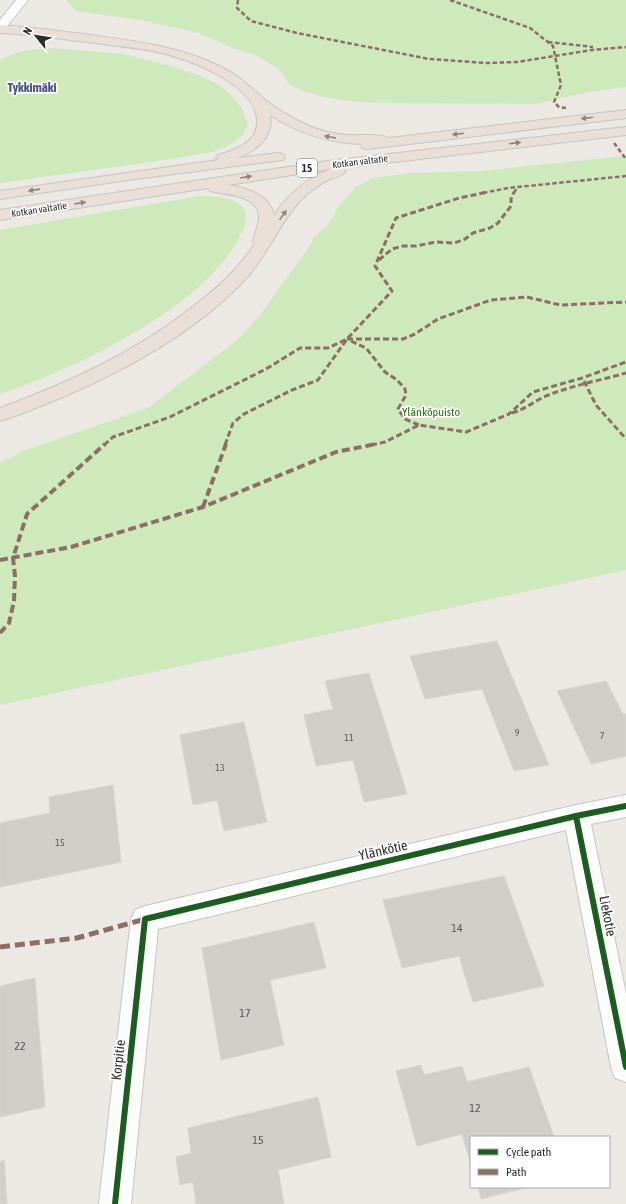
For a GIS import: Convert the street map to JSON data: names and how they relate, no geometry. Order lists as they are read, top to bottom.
{
  "streets": {
    "highway": ["Kotkan valtatie", "15"],
    "street": ["Ylänkötie", "Liekotie", "Korpitie"]
  },
  "crossings": [
    ["Ylänkötie", "Liekotie"],
    ["Ylänkötie", "Korpitie"]
  ],
  "districts": ["Tykkimäki"],
  "parks": ["Ylänköpuisto"],
  "house_numbers": [
    "9",
    "7",
    "11",
    "13",
    "15",
    "14",
    "17",
    "22",
    "12",
    "15"
  ],
  "legend": ["Cycle path", "Path"],
  "north": "top left"
}
